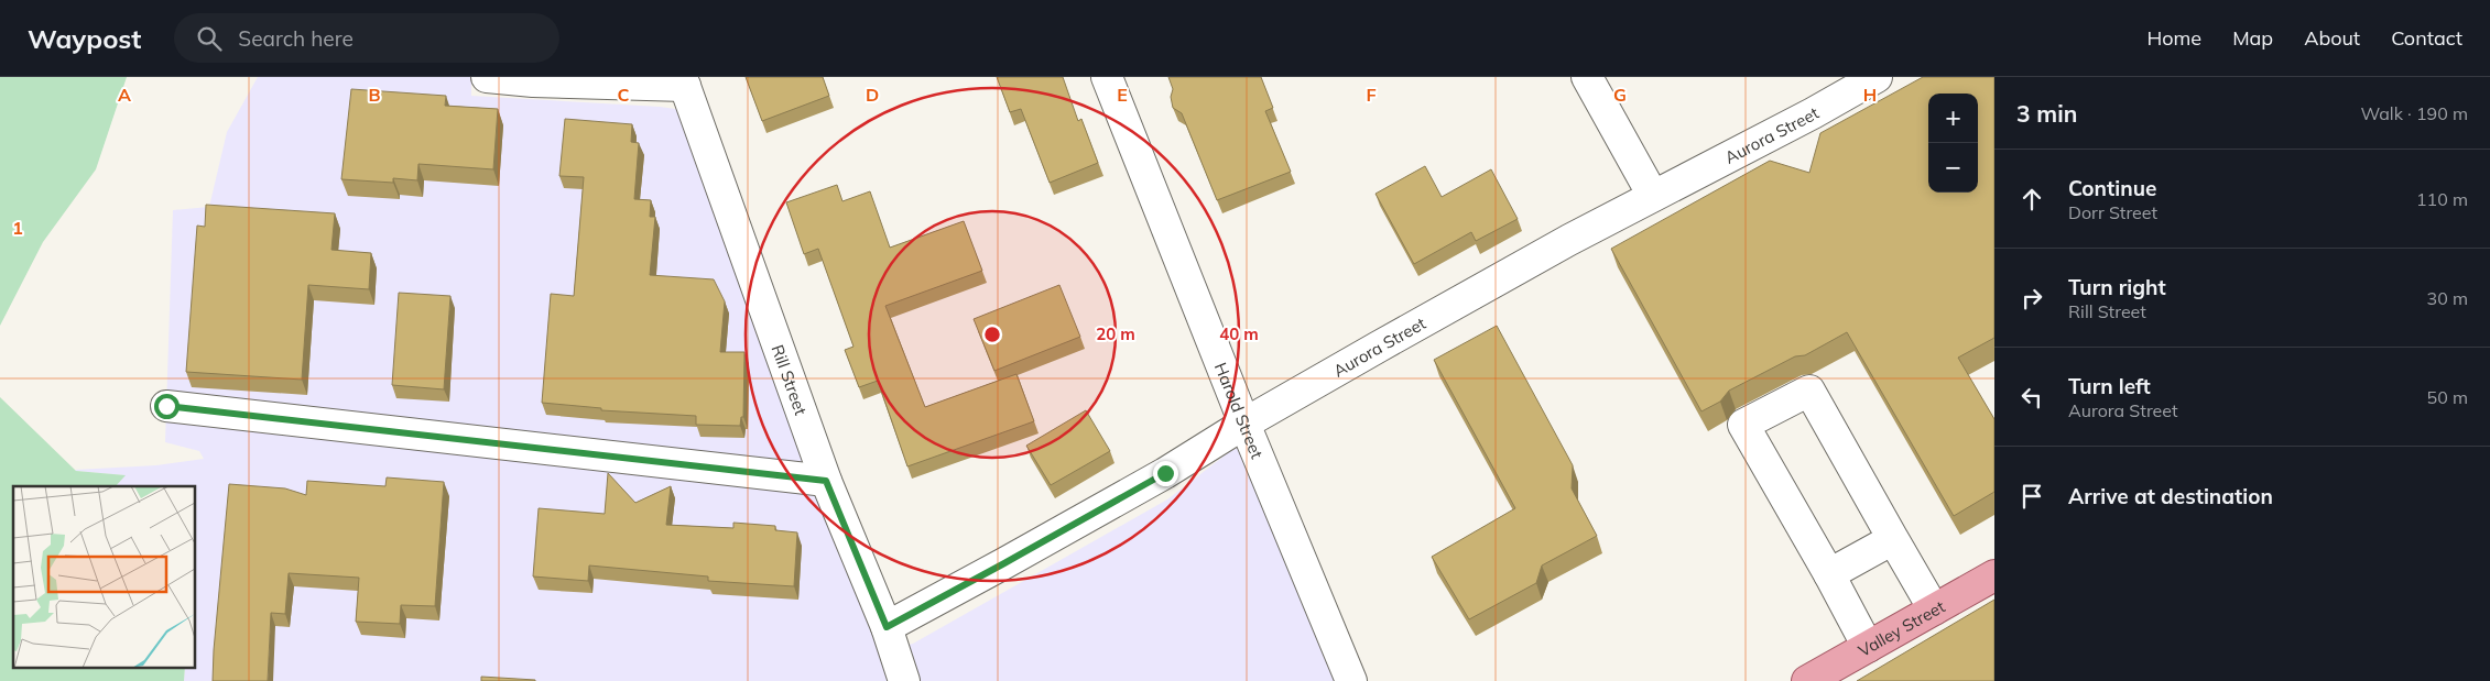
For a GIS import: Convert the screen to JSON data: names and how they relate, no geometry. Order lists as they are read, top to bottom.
{
  "streets": {
    "main road": ["Valley Street"],
    "street": ["Aurora Street", "Rill Street", "Harold Street"]
  },
  "crossings": [
    ["Aurora Street", "Rill Street"],
    ["Aurora Street", "Harold Street"]
  ],
  "page": {
    "header": "Waypost",
    "search": "Search here",
    "nav": [
      "Home",
      "Map",
      "About",
      "Contact"
    ],
    "heading": ["3 min", "Walk · 190 m"],
    "map_buttons": ["+", "−"],
    "list": [
      ["Continue", "Dorr Street", "110 m"],
      ["Turn right", "Rill Street", "30 m"],
      ["Turn left", "Aurora Street", "50 m"],
      "Arrive at destination"
    ]
  },
  "grid": {
    "columns": [
      "A",
      "B",
      "C",
      "D",
      "E",
      "F",
      "G",
      "H"
    ],
    "rows": ["1"]
  },
  "rings": ["20 m", "40 m"]
}
